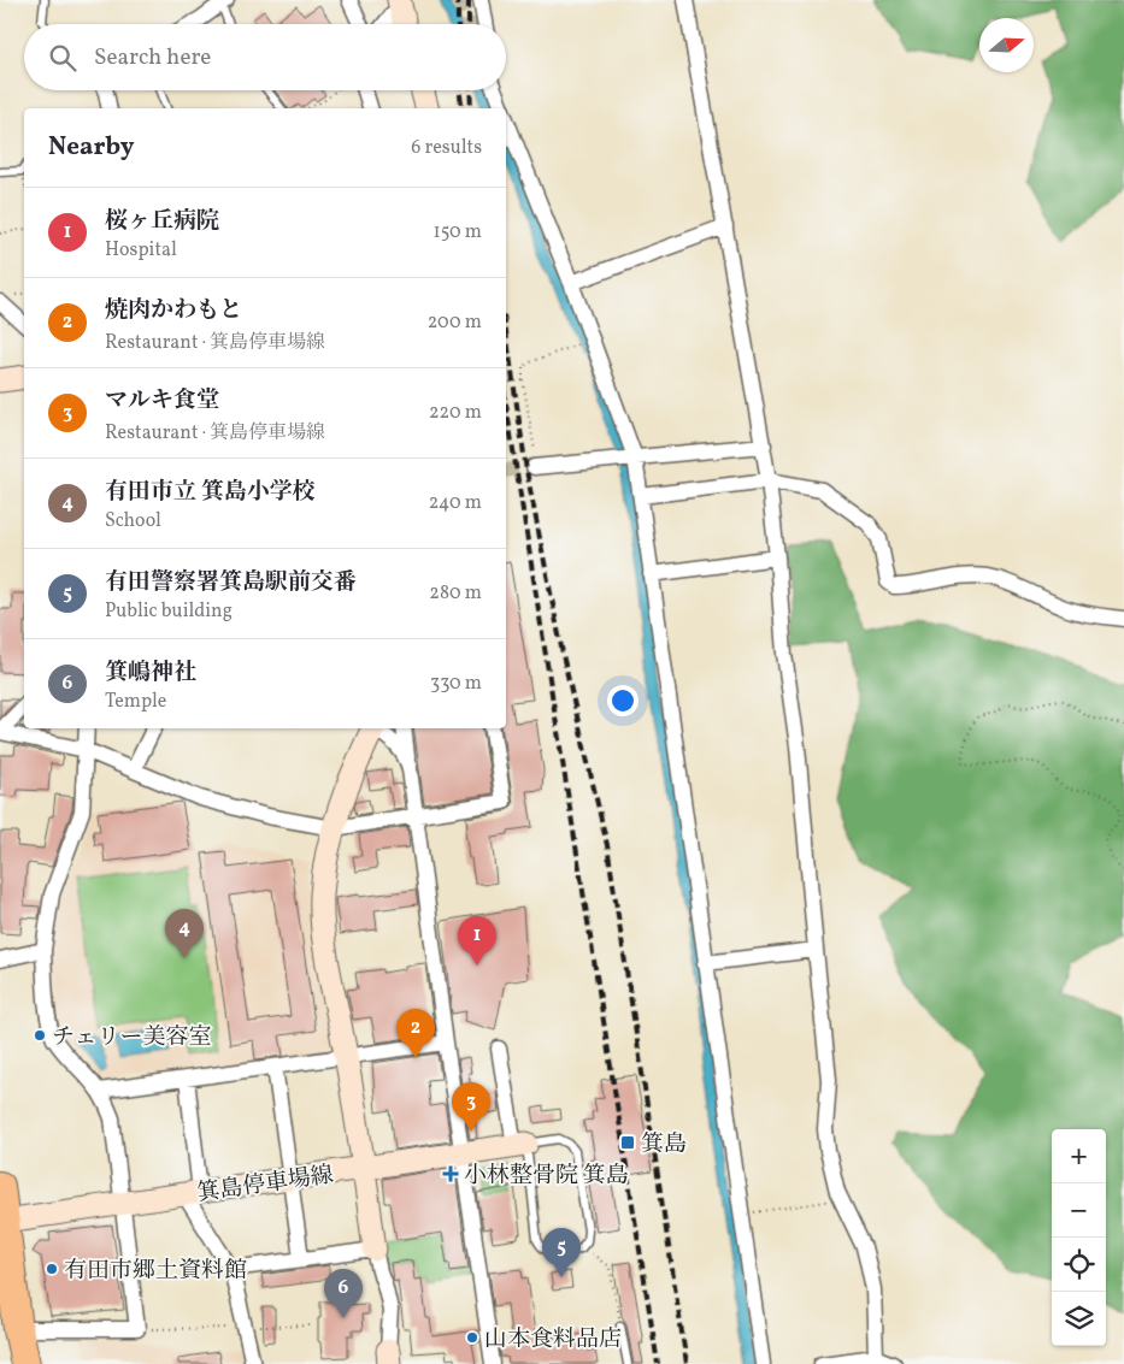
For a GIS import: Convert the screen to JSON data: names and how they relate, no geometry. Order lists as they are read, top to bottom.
{
  "streets": {
    "street": ["箕島停車場線"]
  },
  "places": {
    "other": ["チェリー美容室", "有田市郷土資料館", "山本食料品店"],
    "transit": ["箕島"],
    "health": ["小林整骨院 箕島"]
  },
  "north": "right",
  "page": {
    "search": "Search here",
    "heading": ["Nearby", "6 results"],
    "list": [
      {
        "mark": "1",
        "name": "桜ヶ丘病院",
        "note": "Hospital",
        "value": "150 m"
      },
      {
        "mark": "2",
        "name": "焼肉かわもと",
        "note": "Restaurant · 箕島停車場線",
        "value": "200 m"
      },
      {
        "mark": "3",
        "name": "マルキ食堂",
        "note": "Restaurant · 箕島停車場線",
        "value": "220 m"
      },
      {
        "mark": "4",
        "name": "有田市立 箕島小学校",
        "note": "School",
        "value": "240 m"
      },
      {
        "mark": "5",
        "name": "有田警察署箕島駅前交番",
        "note": "Public building",
        "value": "280 m"
      },
      {
        "mark": "6",
        "name": "箕嶋神社",
        "note": "Temple",
        "value": "330 m"
      }
    ],
    "pins": [
      "4",
      "1",
      "2",
      "3",
      "5",
      "6"
    ],
    "map_buttons": ["+", "−"]
  }
}
